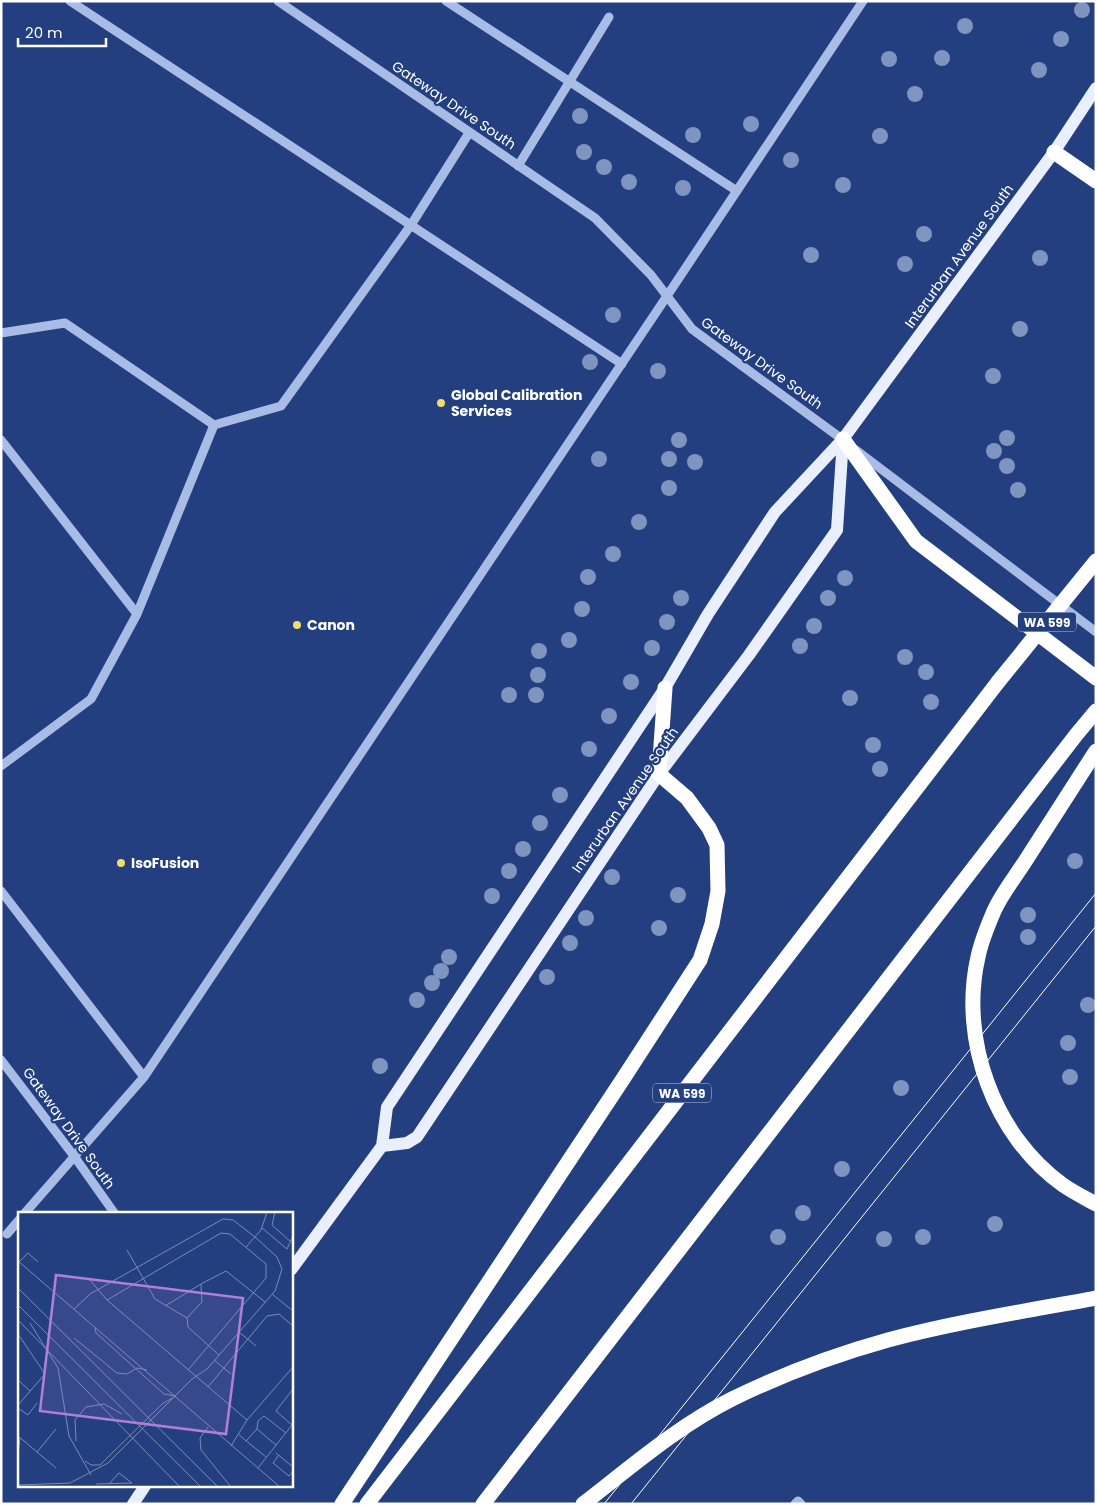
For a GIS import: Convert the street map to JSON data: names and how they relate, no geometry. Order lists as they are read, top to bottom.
{
  "streets": {
    "highway": ["WA 599"],
    "main road": ["Interurban Avenue South"],
    "street": ["Gateway Drive South"]
  },
  "crossings": [
    ["Gateway Drive South", "Interurban Avenue South"]
  ],
  "places": ["Global Calibration Services", "Canon", "IsoFusion"],
  "scale_bar": "20 m"
}
